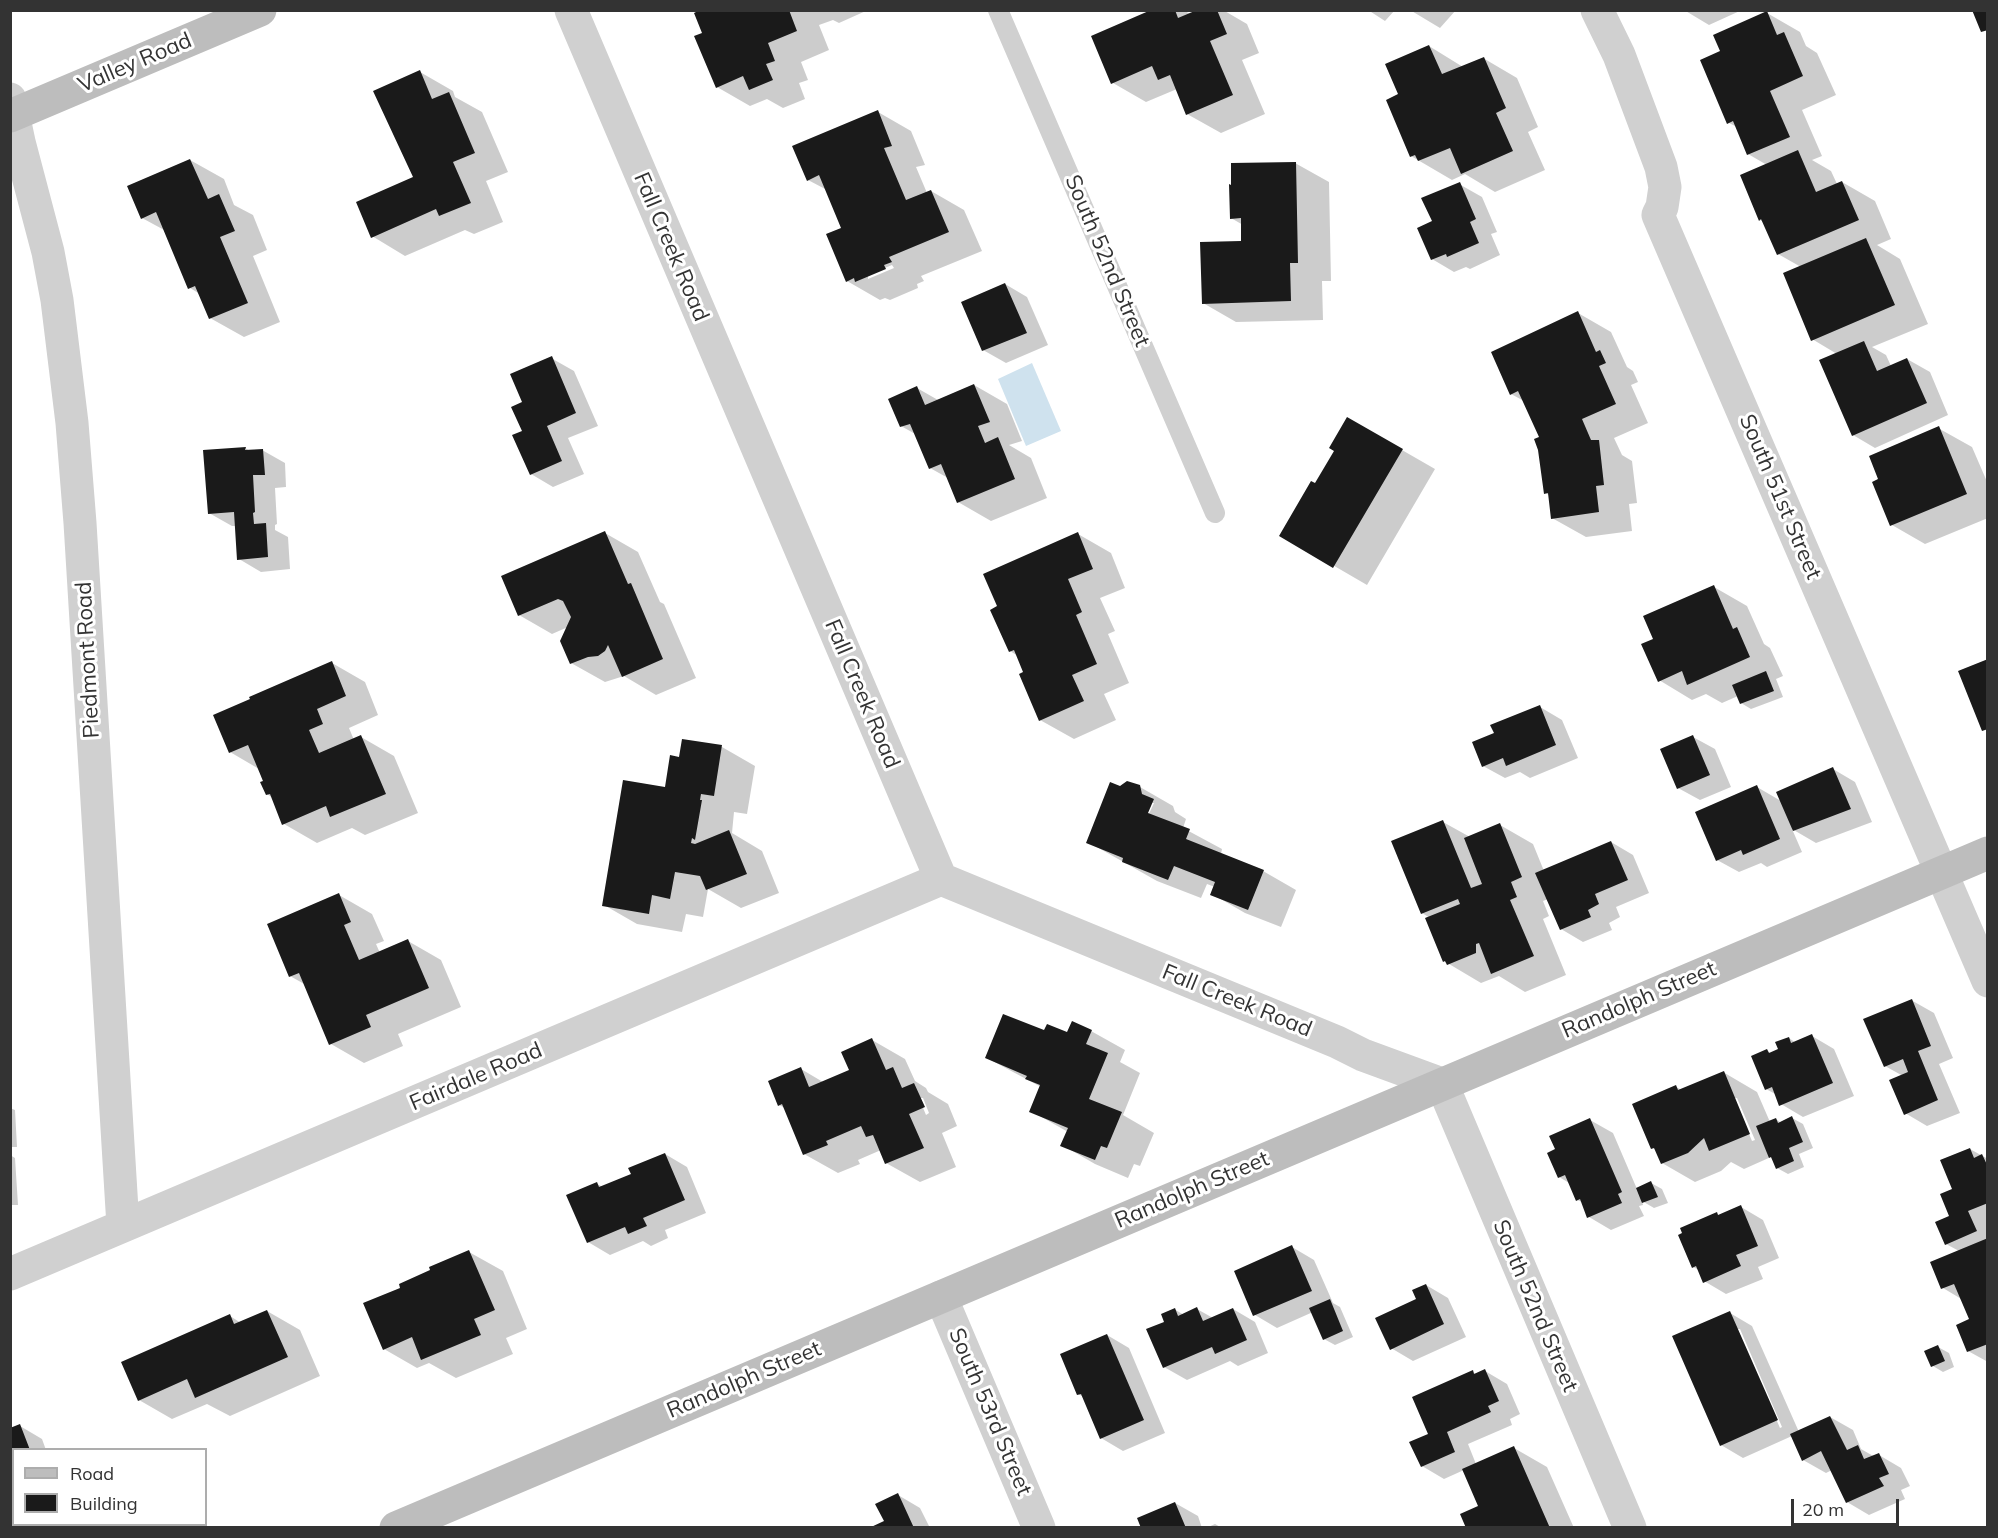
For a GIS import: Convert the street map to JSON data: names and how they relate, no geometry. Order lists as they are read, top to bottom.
{
  "streets": {
    "main road": ["Valley Road", "Randolph Street"],
    "street": [
      "Fall Creek Road",
      "South 52nd Street",
      "South 51st Street",
      "Piedmont Road",
      "Fairdale Road",
      "South 53rd Street"
    ]
  },
  "crossings": [
    ["Valley Road", "Piedmont Road"],
    ["Fall Creek Road", "South 52nd Street"],
    ["Fall Creek Road", "Randolph Street"],
    ["Fall Creek Road", "Fairdale Road"],
    ["South 52nd Street", "Randolph Street"],
    ["South 51st Street", "Randolph Street"],
    ["Piedmont Road", "Fairdale Road"],
    ["Randolph Street", "South 53rd Street"]
  ],
  "legend": ["Road", "Building"],
  "scale_bar": "20 m"
}
